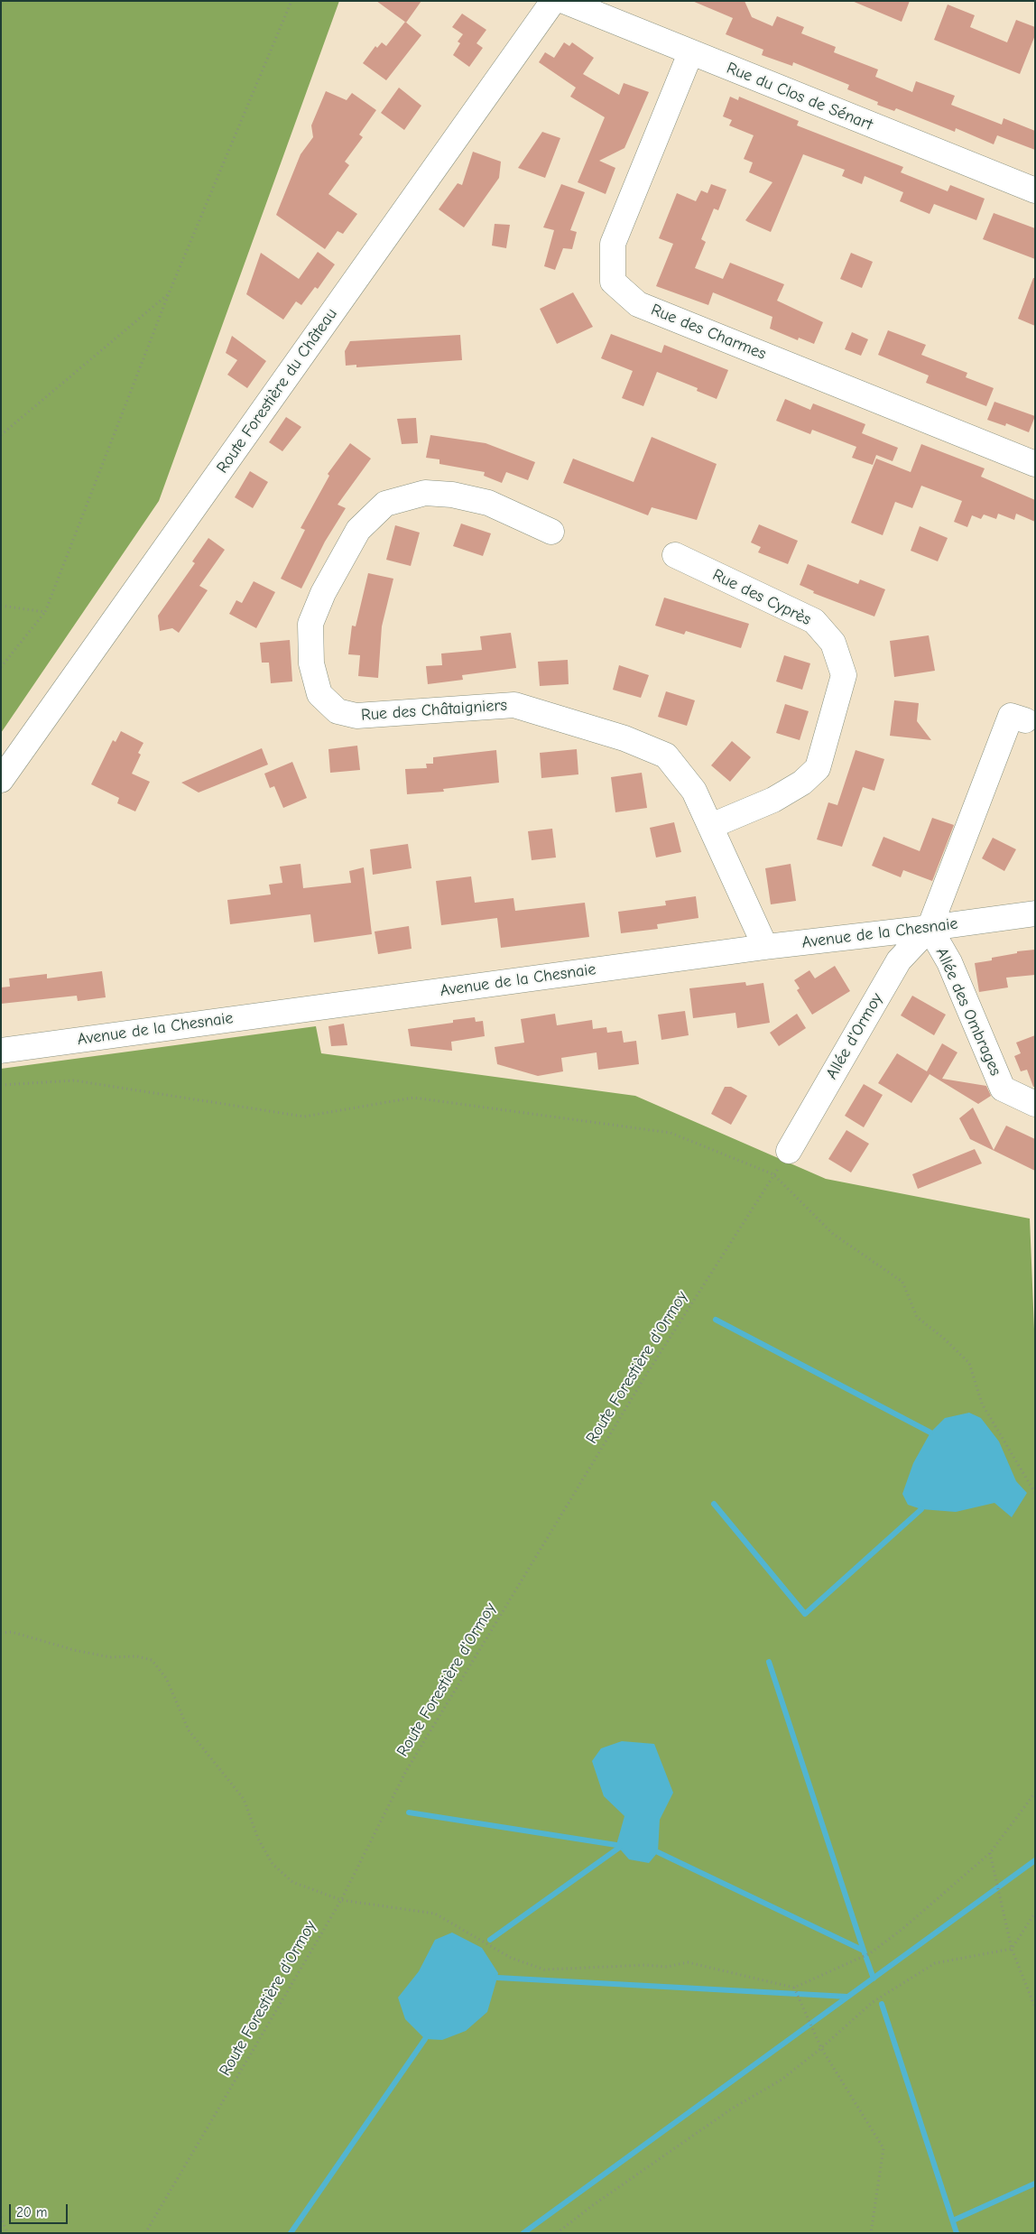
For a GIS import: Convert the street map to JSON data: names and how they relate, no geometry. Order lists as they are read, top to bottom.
{
  "streets": {
    "street": [
      "Rue du Clos de Sénart",
      "Rue des Charmes",
      "Route Forestière du Château",
      "Rue des Cyprès",
      "Rue des Châtaigniers",
      "Avenue de la Chesnaie",
      "Allée des Ombrages",
      "Allée d'Ormoy"
    ],
    "path": ["Route Forestière d'Ormoy"]
  },
  "crossings": [
    ["Rue du Clos de Sénart", "Rue des Charmes"],
    ["Rue des Cyprès", "Rue des Châtaigniers"],
    ["Rue des Châtaigniers", "Avenue de la Chesnaie"],
    ["Avenue de la Chesnaie", "Allée des Ombrages"],
    ["Avenue de la Chesnaie", "Allée d'Ormoy"],
    ["Allée des Ombrages", "Allée d'Ormoy"],
    ["Allée d'Ormoy", "Route Forestière d'Ormoy"]
  ],
  "scale_bar": "20 m"
}
